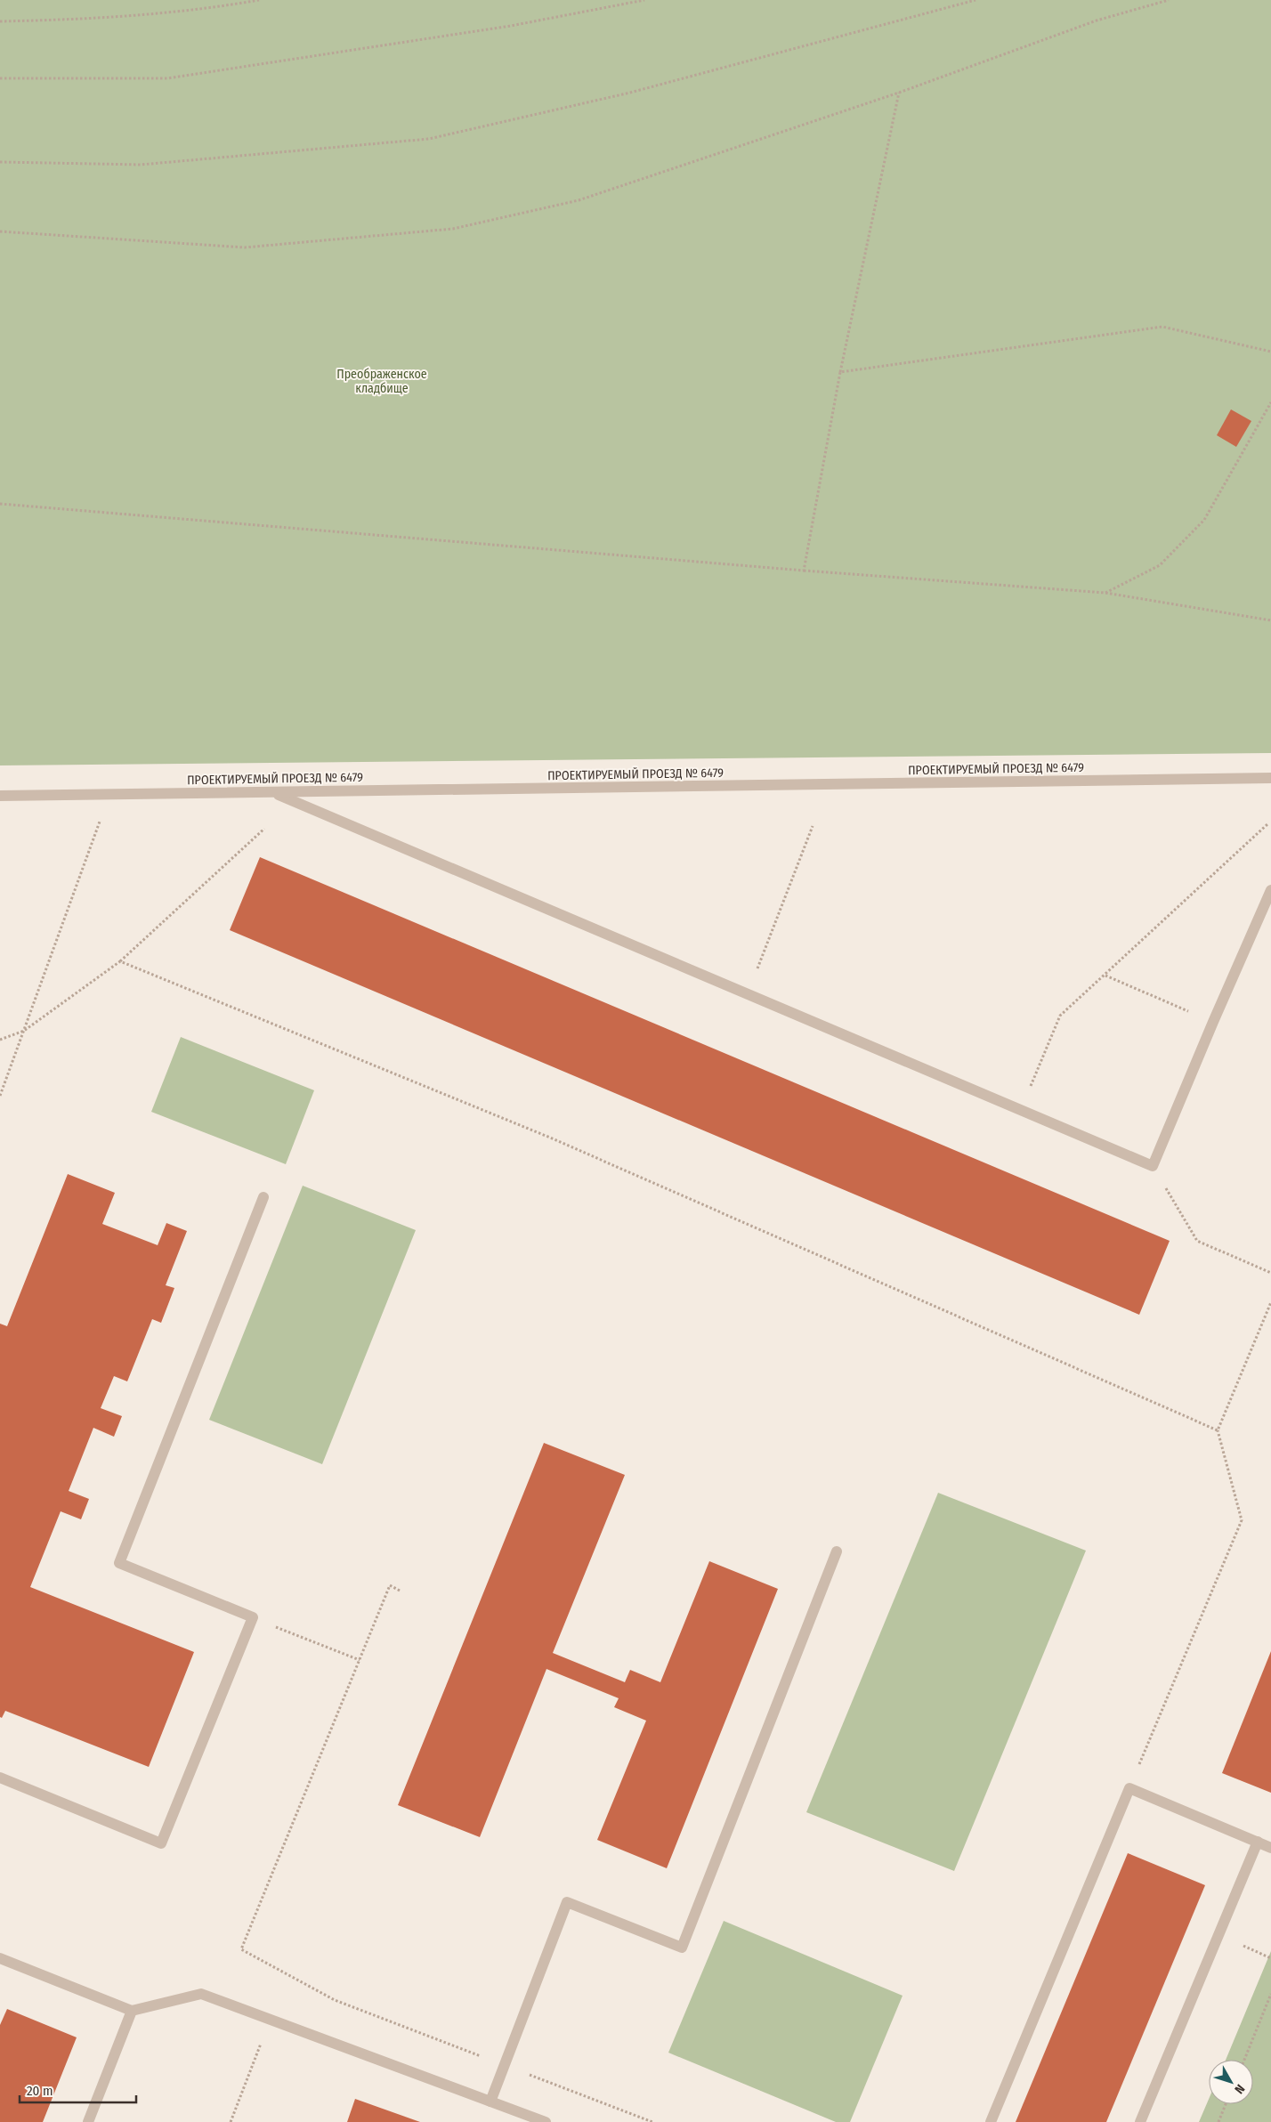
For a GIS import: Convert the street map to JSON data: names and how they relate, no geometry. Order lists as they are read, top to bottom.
{
  "streets": {
    "street": ["ПРОЕКТИРУЕМЫЙ ПРОЕЗД № 6479"]
  },
  "parks": ["Преображенское кладбище"],
  "scale_bar": "20 m",
  "north": "bottom right"
}
